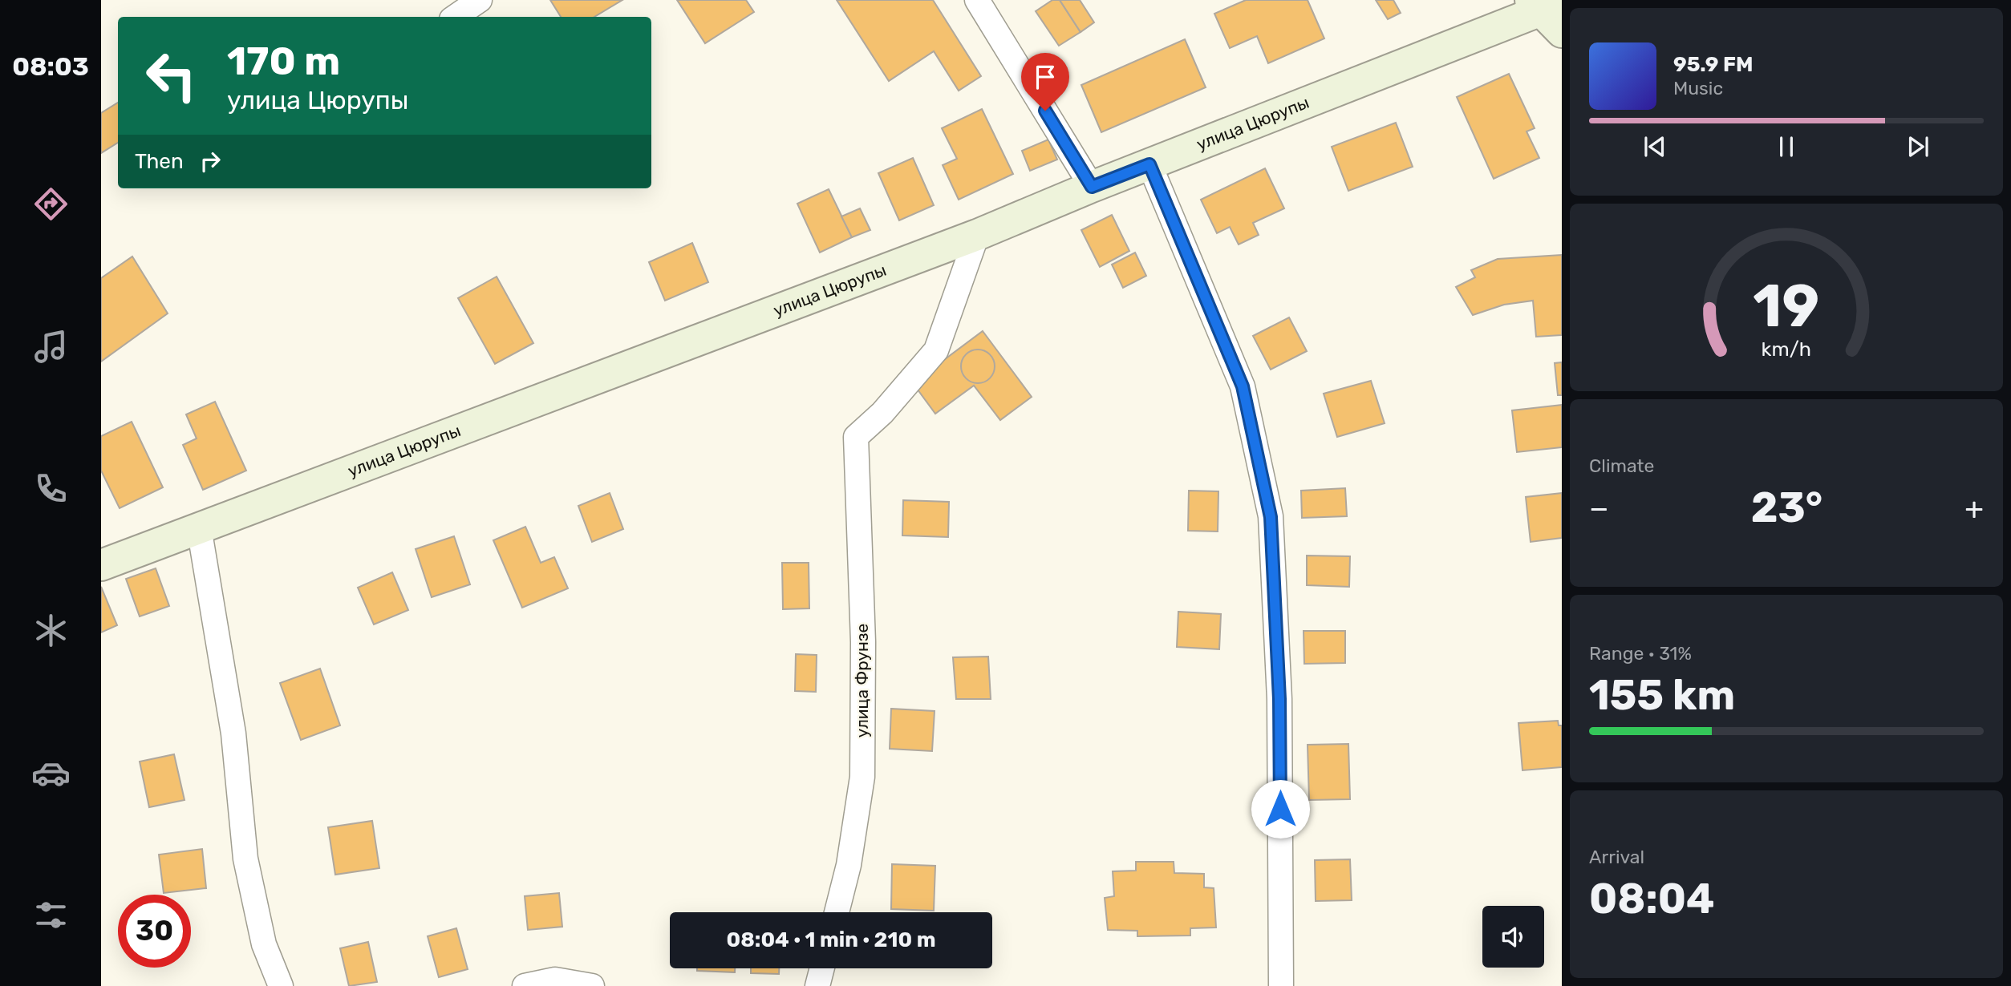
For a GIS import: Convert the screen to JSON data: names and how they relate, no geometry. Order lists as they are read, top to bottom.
{
  "streets": {
    "main road": ["улица Цюрупы"],
    "street": ["улица Фрунзе"]
  },
  "crossings": [
    ["улица Цюрупы", "улица Фрунзе"]
  ],
  "page": {
    "tabs": "08:03",
    "turn": ["170 m", "улица Цюрупы"],
    "song": ["95.9 FM", "Music"],
    "then": "Then",
    "tile": [
      "Climate",
      ["Range · 31%", "155 km"],
      ["Arrival", "08:04"]
    ],
    "heat": ["−", "23°", "+"],
    "limit": "30",
    "trip": "08:04 · 1 min · 210 m",
    "gauge": ["19", "km/h"]
  }
}
